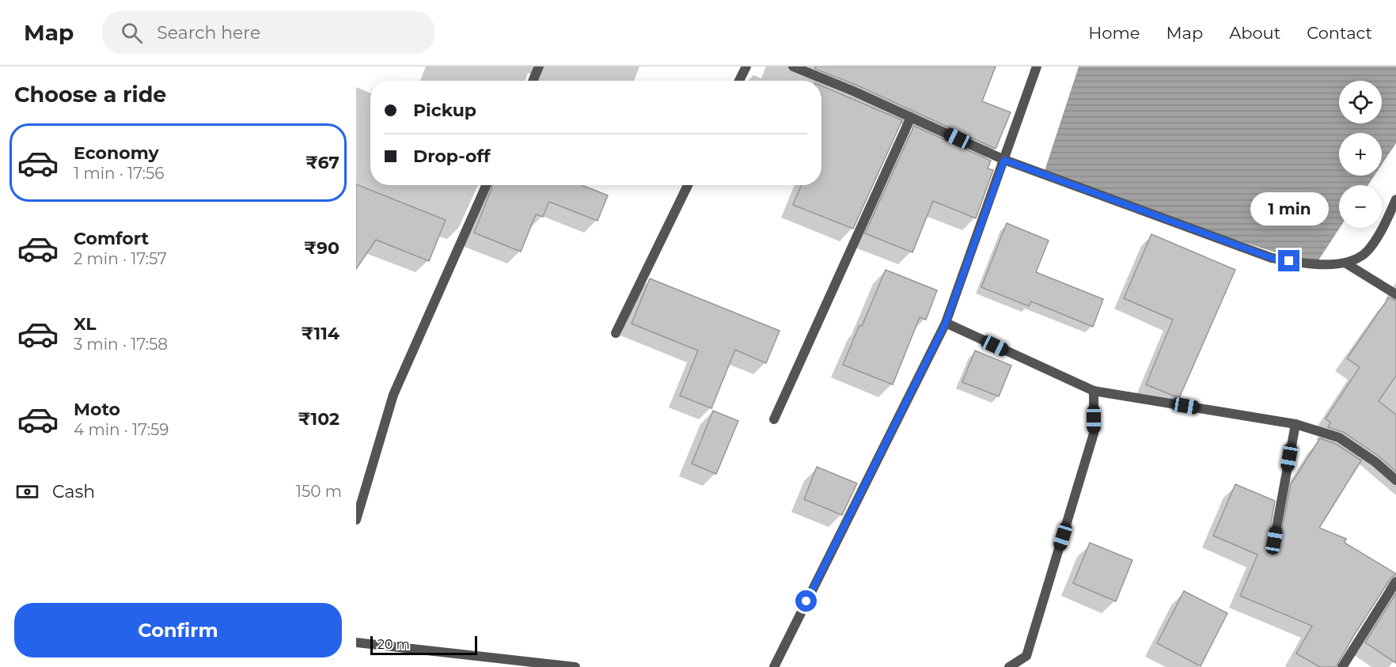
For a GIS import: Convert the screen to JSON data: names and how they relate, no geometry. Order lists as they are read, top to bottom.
{
  "scale_bar": "20 m",
  "page": {
    "header": "Map",
    "search": "Search here",
    "nav": [
      "Home",
      "Map",
      "About",
      "Contact"
    ],
    "heading": "Choose a ride",
    "map_buttons": ["+", "−"],
    "banner": ["Pickup", "Drop-off"],
    "list": [
      {
        "name": "Economy",
        "note": "1 min · 17:56",
        "value": "₹67"
      },
      {
        "name": "Comfort",
        "note": "2 min · 17:57",
        "value": "₹90"
      },
      {
        "name": "XL",
        "note": "3 min · 17:58",
        "value": "₹114"
      },
      {
        "name": "Moto",
        "note": "4 min · 17:59",
        "value": "₹102"
      }
    ],
    "bubble": "1 min",
    "pay": ["Cash", "150 m"],
    "buttons": "Confirm",
    "scale": "20 m"
  }
}
